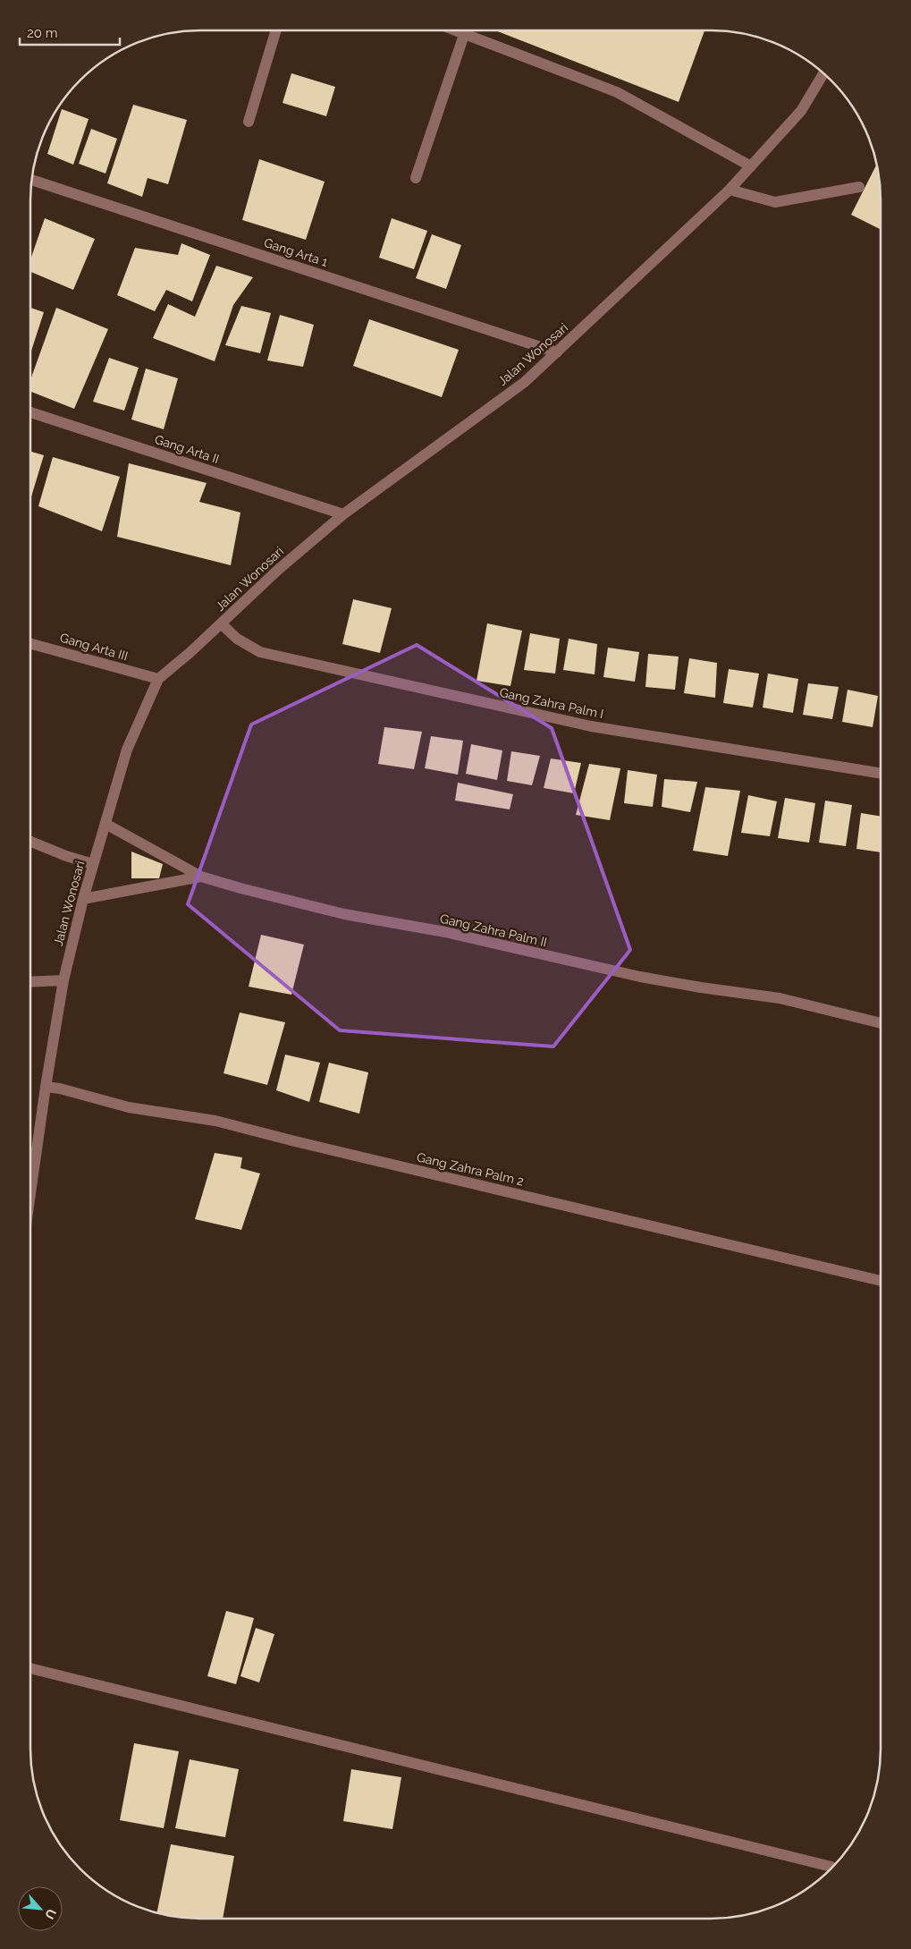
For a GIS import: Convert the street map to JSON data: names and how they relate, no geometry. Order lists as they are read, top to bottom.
{
  "streets": {
    "street": [
      "Gang Arta 1",
      "Jalan Wonosari",
      "Gang Arta II",
      "Gang Arta III",
      "Gang Zahra Palm I",
      "Gang Zahra Palm II",
      "Gang Zahra Palm 2"
    ]
  },
  "crossings": [
    ["Gang Arta 1", "Jalan Wonosari"],
    ["Jalan Wonosari", "Gang Arta II"],
    ["Jalan Wonosari", "Gang Arta III"],
    ["Jalan Wonosari", "Gang Zahra Palm I"],
    ["Jalan Wonosari", "Gang Zahra Palm II"],
    ["Jalan Wonosari", "Gang Zahra Palm 2"]
  ],
  "scale_bar": "20 m",
  "north": "bottom right"
}
